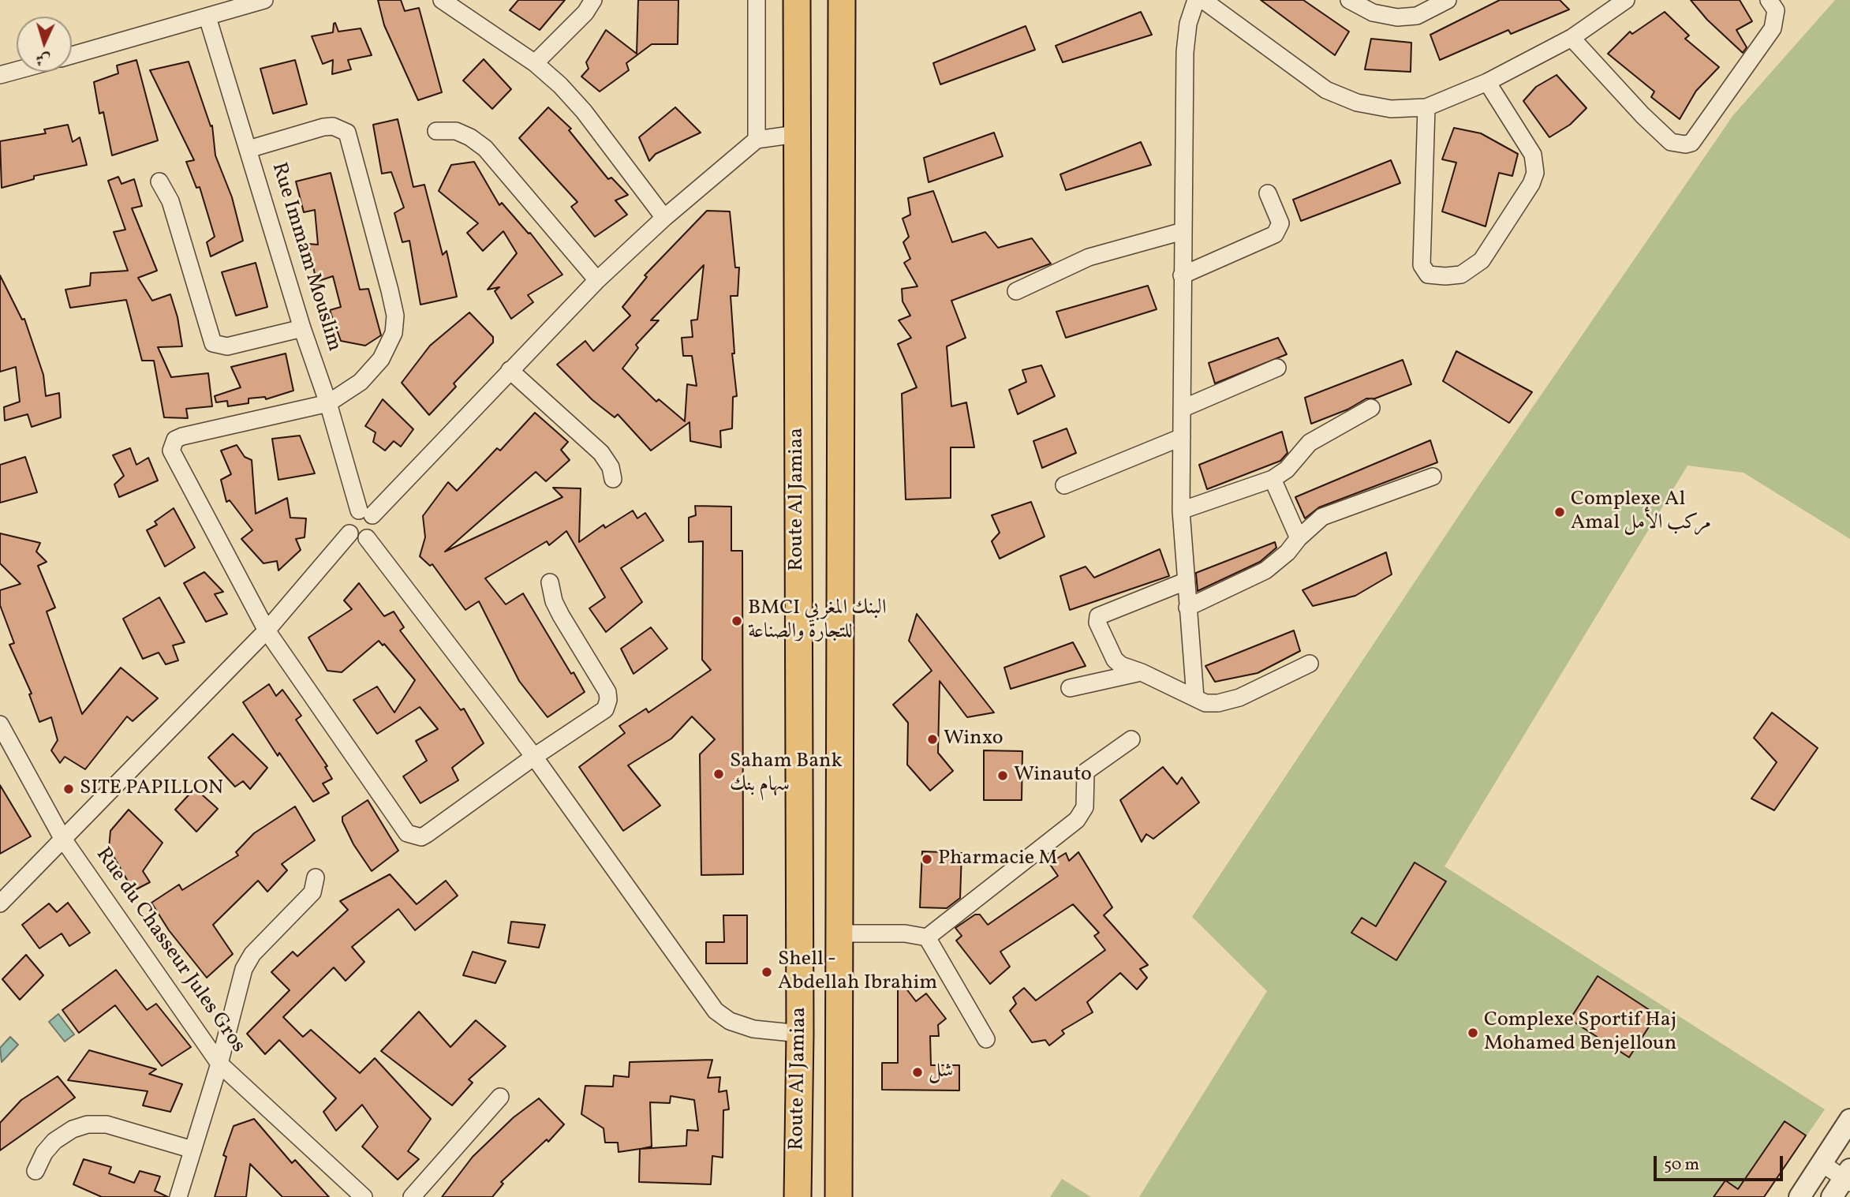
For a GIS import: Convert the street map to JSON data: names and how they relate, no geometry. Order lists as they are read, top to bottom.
{
  "streets": {
    "main road": ["Route Al Jamiaa"],
    "street": ["Rue Immam Mouslim", "Rue du Chasseur Jules Gros"]
  },
  "places": [
    "Complexe Al Amal مركب الأمل",
    "BMCI البنك المغربي للتجارة والصناعة",
    "Winxo",
    "Saham Bank سهام بنك",
    "Winauto",
    "SITE PAPILLON",
    "Pharmacie M",
    "Shell - Abdellah Ibrahim",
    "Complexe Sportif Haj Mohamed Benjelloun",
    "شل"
  ],
  "scale_bar": "50 m",
  "north": "bottom"
}
